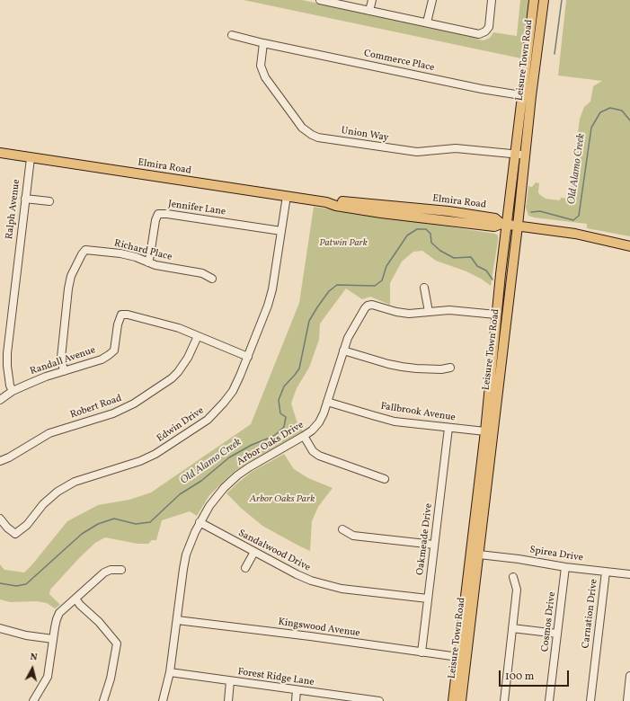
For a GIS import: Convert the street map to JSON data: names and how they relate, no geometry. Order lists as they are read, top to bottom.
{
  "streets": {
    "main road": ["Leisure Town Road", "Elmira Road"],
    "street": [
      "Commerce Place",
      "Union Way",
      "Jennifer Lane",
      "Ralph Avenue",
      "Richard Place",
      "Randall Avenue",
      "Robert Road",
      "Fallbrook Avenue",
      "Edwin Drive",
      "Arbor Oaks Drive",
      "Oakmeade Drive",
      "Sandalwood Drive",
      "Spirea Drive",
      "Carnation Drive",
      "Cosmos Drive",
      "Kingswood Avenue",
      "Forest Ridge Lane"
    ]
  },
  "crossings": [
    ["Leisure Town Road", "Commerce Place"],
    ["Leisure Town Road", "Union Way"],
    ["Leisure Town Road", "Elmira Road"],
    ["Leisure Town Road", "Fallbrook Avenue"],
    ["Leisure Town Road", "Arbor Oaks Drive"],
    ["Leisure Town Road", "Spirea Drive"],
    ["Leisure Town Road", "Kingswood Avenue"],
    ["Commerce Place", "Union Way"],
    ["Elmira Road", "Ralph Avenue"],
    ["Elmira Road", "Edwin Drive"],
    ["Jennifer Lane", "Richard Place"],
    ["Jennifer Lane", "Edwin Drive"],
    ["Ralph Avenue", "Randall Avenue"],
    ["Richard Place", "Randall Avenue"],
    ["Randall Avenue", "Robert Road"],
    ["Randall Avenue", "Edwin Drive"],
    ["Fallbrook Avenue", "Arbor Oaks Drive"],
    ["Fallbrook Avenue", "Oakmeade Drive"],
    ["Arbor Oaks Drive", "Sandalwood Drive"],
    ["Arbor Oaks Drive", "Kingswood Avenue"],
    ["Arbor Oaks Drive", "Forest Ridge Lane"],
    ["Oakmeade Drive", "Sandalwood Drive"],
    ["Oakmeade Drive", "Kingswood Avenue"],
    ["Spirea Drive", "Carnation Drive"],
    ["Spirea Drive", "Cosmos Drive"]
  ],
  "water": ["Old Alamo Creek"],
  "parks": ["Patwin Park", "Arbor Oaks Park"],
  "scale_bar": "100 m",
  "north": "top"
}
